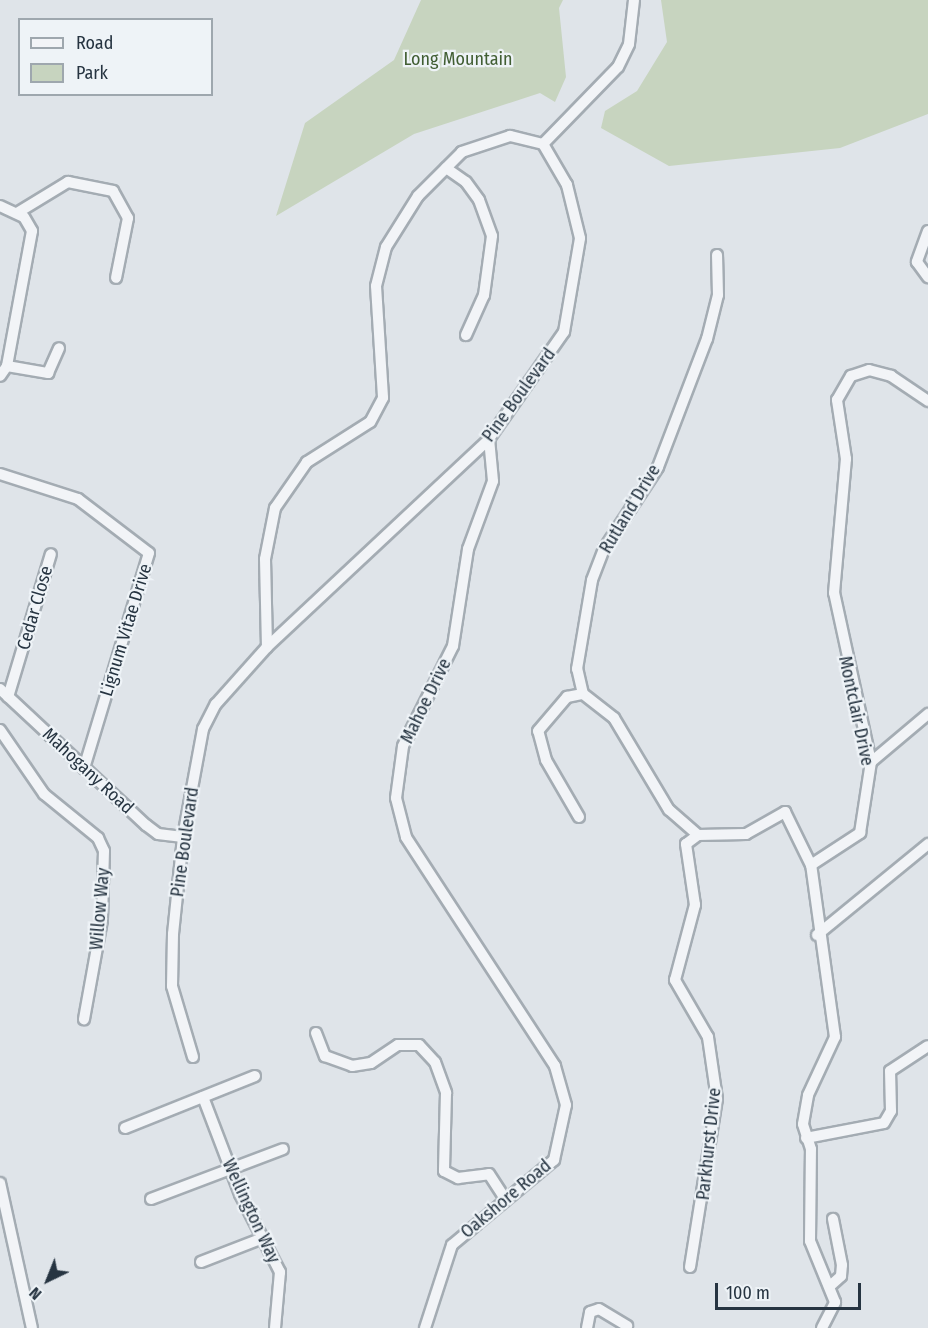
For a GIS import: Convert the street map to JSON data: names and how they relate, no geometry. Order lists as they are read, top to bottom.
{
  "streets": {
    "street": [
      "Pine Boulevard",
      "Rutland Drive",
      "Cedar Close",
      "Lignum Vitae Drive",
      "Mahoe Drive",
      "Montclair Drive",
      "Mahogany Road",
      "Willow Way",
      "Parkhurst Drive",
      "Oakshore Road",
      "Wellington Way"
    ]
  },
  "crossings": [
    ["Pine Boulevard", "Mahoe Drive"],
    ["Pine Boulevard", "Mahogany Road"],
    ["Cedar Close", "Mahogany Road"],
    ["Lignum Vitae Drive", "Mahogany Road"],
    ["Mahoe Drive", "Oakshore Road"]
  ],
  "parks": ["Long Mountain"],
  "legend": ["Road", "Park"],
  "scale_bar": "100 m",
  "north": "bottom left"
}
